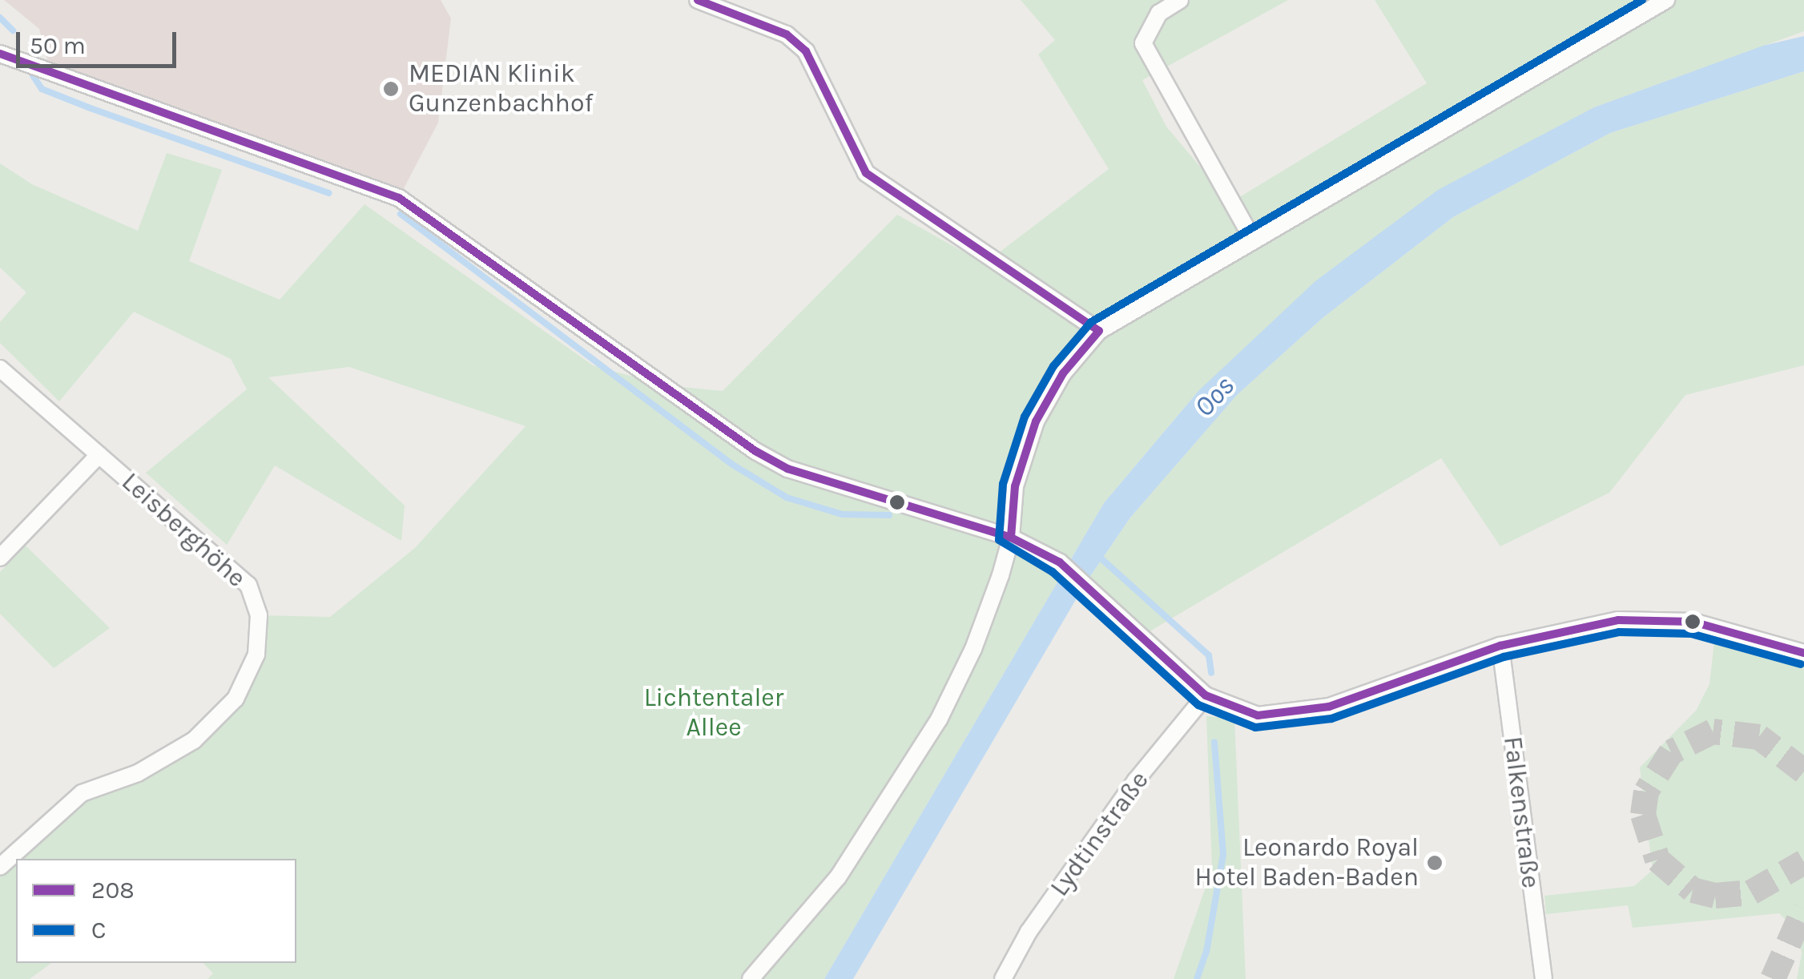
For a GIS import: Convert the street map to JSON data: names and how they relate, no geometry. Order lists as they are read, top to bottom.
{
  "streets": {
    "street": ["Leisberghöhe", "Falkenstraße", "Lydtinstraße"]
  },
  "water": ["Oos"],
  "parks": ["Lichtentaler Allee"],
  "places": ["MEDIAN Klinik Gunzenbachhof", "Leonardo Royal Hotel Baden-Baden"],
  "lines": ["transit line 208", "transit line C"],
  "legend": ["208", "C"],
  "scale_bar": "50 m"
}
